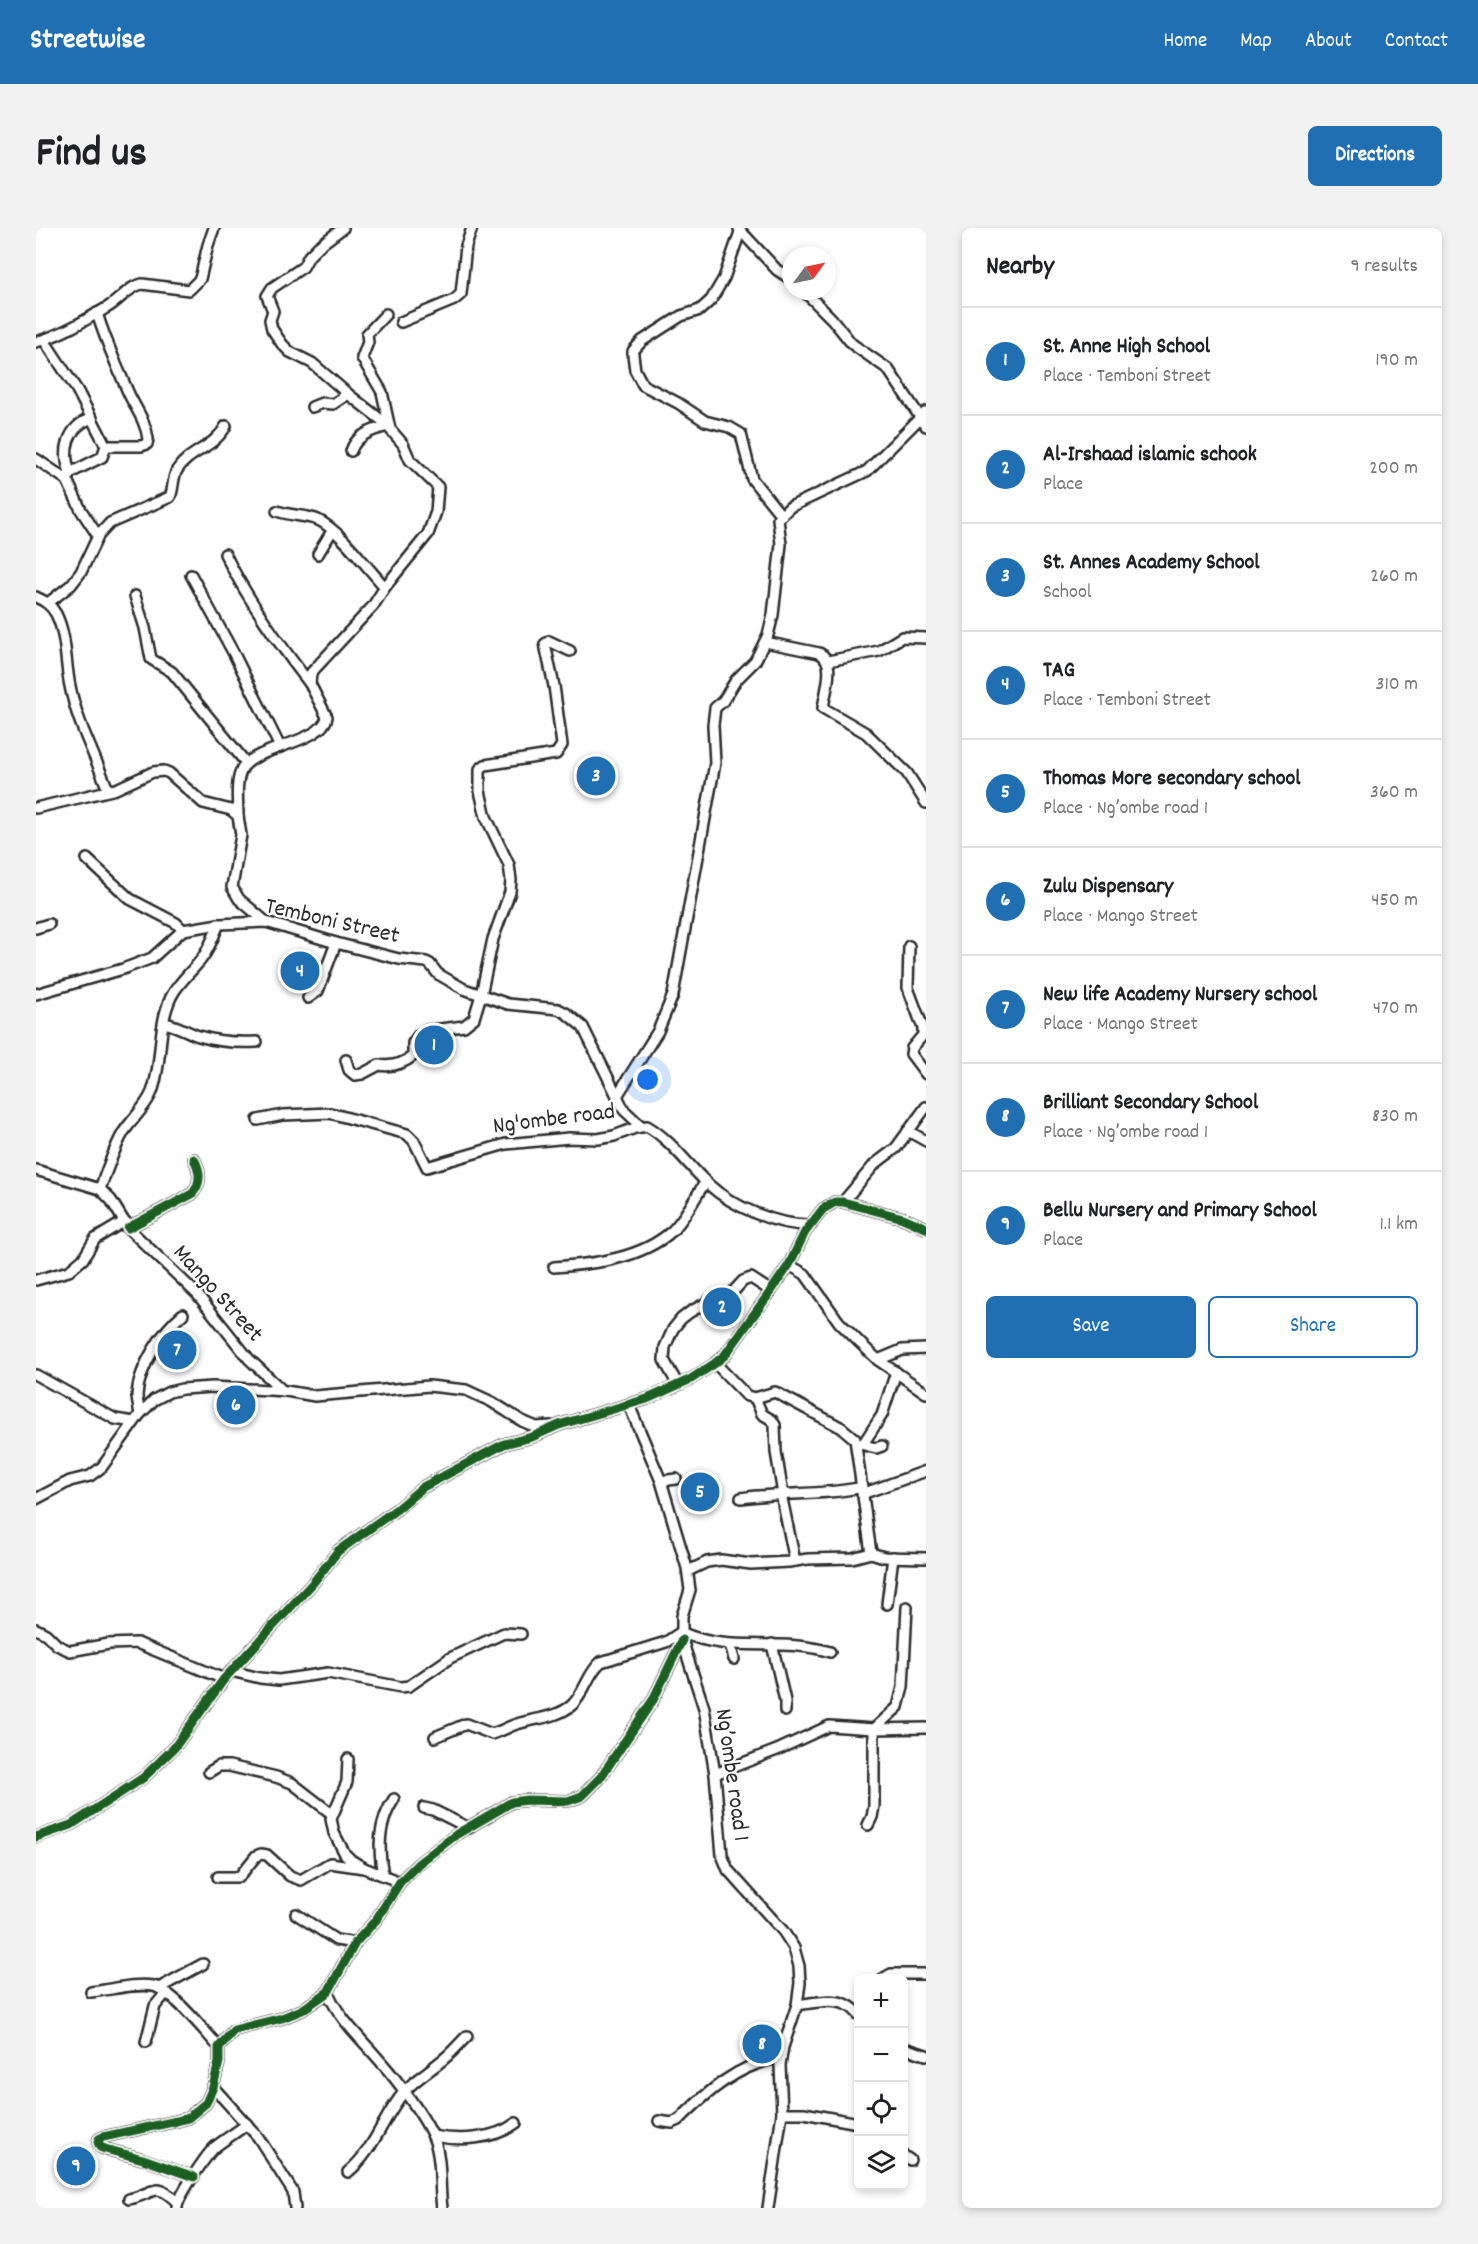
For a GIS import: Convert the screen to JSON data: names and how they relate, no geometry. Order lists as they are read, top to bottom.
{
  "streets": {
    "street": [
      "Temboni Street",
      "Ng'ombe road",
      "Mango Street",
      "Ng’ombe road 1"
    ]
  },
  "crossings": [
    ["Temboni Street", "Ng'ombe road"]
  ],
  "north": "top right",
  "page": {
    "header": "Streetwise",
    "nav": [
      "Home",
      "Map",
      "About",
      "Contact"
    ],
    "title": "Find us",
    "buttons": [
      "Directions",
      ["Save", "Share"]
    ],
    "heading": ["Nearby", "9 results"],
    "list": [
      {
        "mark": "1",
        "name": "St. Anne High School",
        "note": "Place · Temboni Street",
        "value": "190 m"
      },
      {
        "mark": "2",
        "name": "Al-Irshaad islamic schook",
        "note": "Place",
        "value": "200 m"
      },
      {
        "mark": "3",
        "name": "St. Annes Academy School",
        "note": "School",
        "value": "260 m"
      },
      {
        "mark": "4",
        "name": "TAG",
        "note": "Place · Temboni Street",
        "value": "310 m"
      },
      {
        "mark": "5",
        "name": "Thomas More secondary school",
        "note": "Place · Ng’ombe road 1",
        "value": "360 m"
      },
      {
        "mark": "6",
        "name": "Zulu Dispensary",
        "note": "Place · Mango Street",
        "value": "450 m"
      },
      {
        "mark": "7",
        "name": "New life Academy Nursery school",
        "note": "Place · Mango Street",
        "value": "470 m"
      },
      {
        "mark": "8",
        "name": "Brilliant Secondary School",
        "note": "Place · Ng’ombe road 1",
        "value": "830 m"
      },
      {
        "mark": "9",
        "name": "Bellu Nursery and Primary School",
        "note": "Place",
        "value": "1.1 km"
      }
    ],
    "pins": [
      "3",
      "4",
      "1",
      "2",
      "7",
      "6",
      "5",
      "8",
      "9"
    ],
    "map_buttons": ["+", "−"]
  }
}
